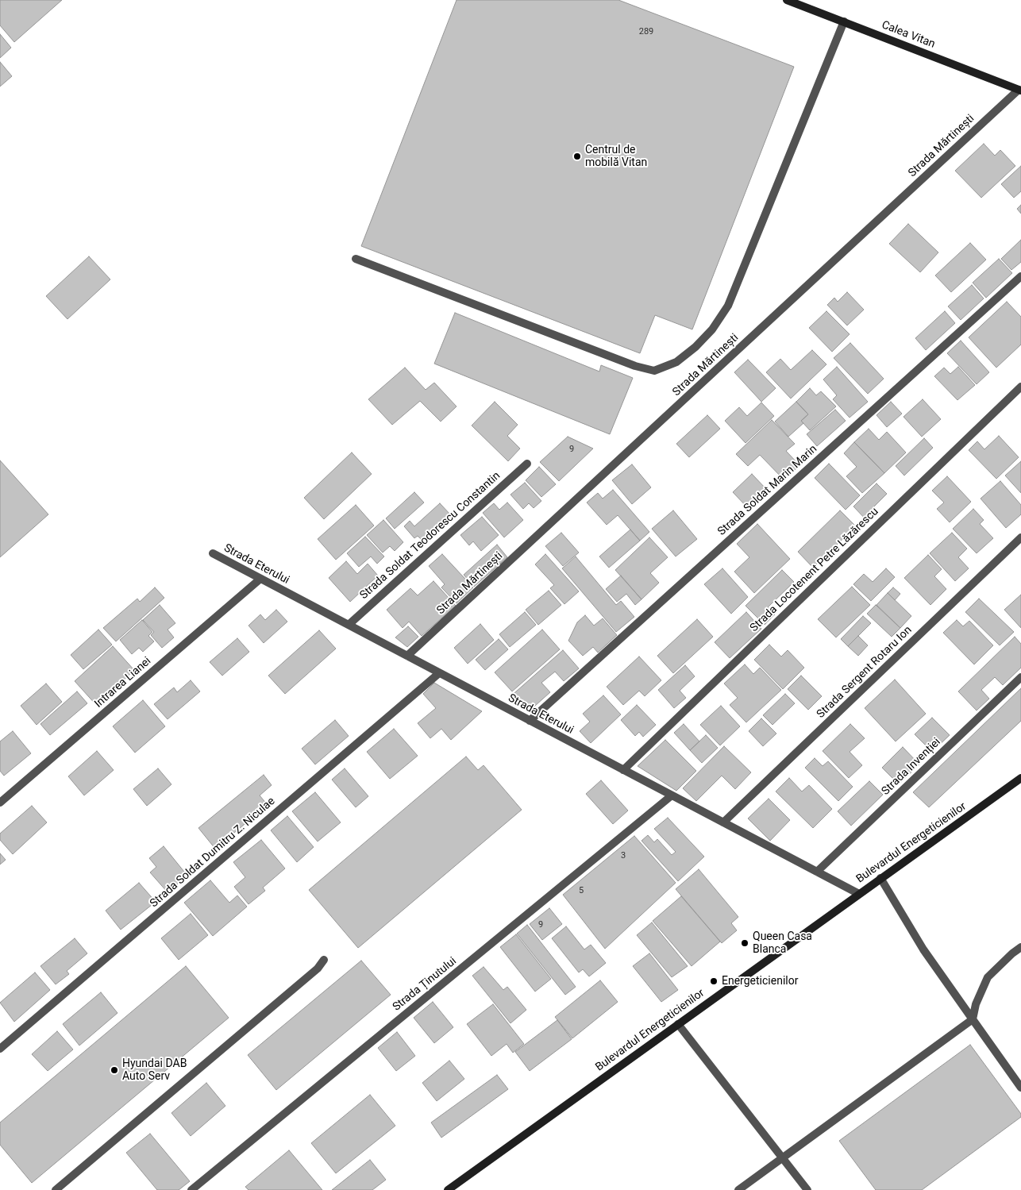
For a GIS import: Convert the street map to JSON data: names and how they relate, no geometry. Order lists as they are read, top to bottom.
{
  "streets": {
    "street": [
      "Calea Vitan",
      "Strada Mărtinești",
      "Strada Soldat Marin Marin",
      "Strada Soldat Teodorescu Constantin",
      "Strada Eterului",
      "Strada Locotenent Petre Lăzărescu",
      "Strada Sergent Rotaru Ion",
      "Intrarea Lianei",
      "Strada Invenției",
      "Bulevardul Energeticienilor",
      "Strada Soldat Dumitru Z. Niculae",
      "Strada Ținutului"
    ]
  },
  "crossings": [
    ["Calea Vitan", "Strada Mărtinești"],
    ["Strada Mărtinești", "Strada Eterului"],
    ["Strada Soldat Marin Marin", "Strada Eterului"],
    ["Strada Soldat Teodorescu Constantin", "Strada Eterului"],
    ["Strada Eterului", "Strada Locotenent Petre Lăzărescu"],
    ["Strada Eterului", "Strada Sergent Rotaru Ion"],
    ["Strada Eterului", "Intrarea Lianei"],
    ["Strada Eterului", "Strada Invenției"],
    ["Strada Eterului", "Bulevardul Energeticienilor"],
    ["Strada Eterului", "Strada Soldat Dumitru Z. Niculae"],
    ["Strada Eterului", "Strada Ținutului"]
  ],
  "places": [
    "Centrul de mobilă Vitan",
    "Queen Casa Blanca",
    "Energeticienilor",
    "Hyundai DAB Auto Serv"
  ],
  "house_numbers": [
    "289",
    "9",
    "3",
    "5",
    "9"
  ]
}
